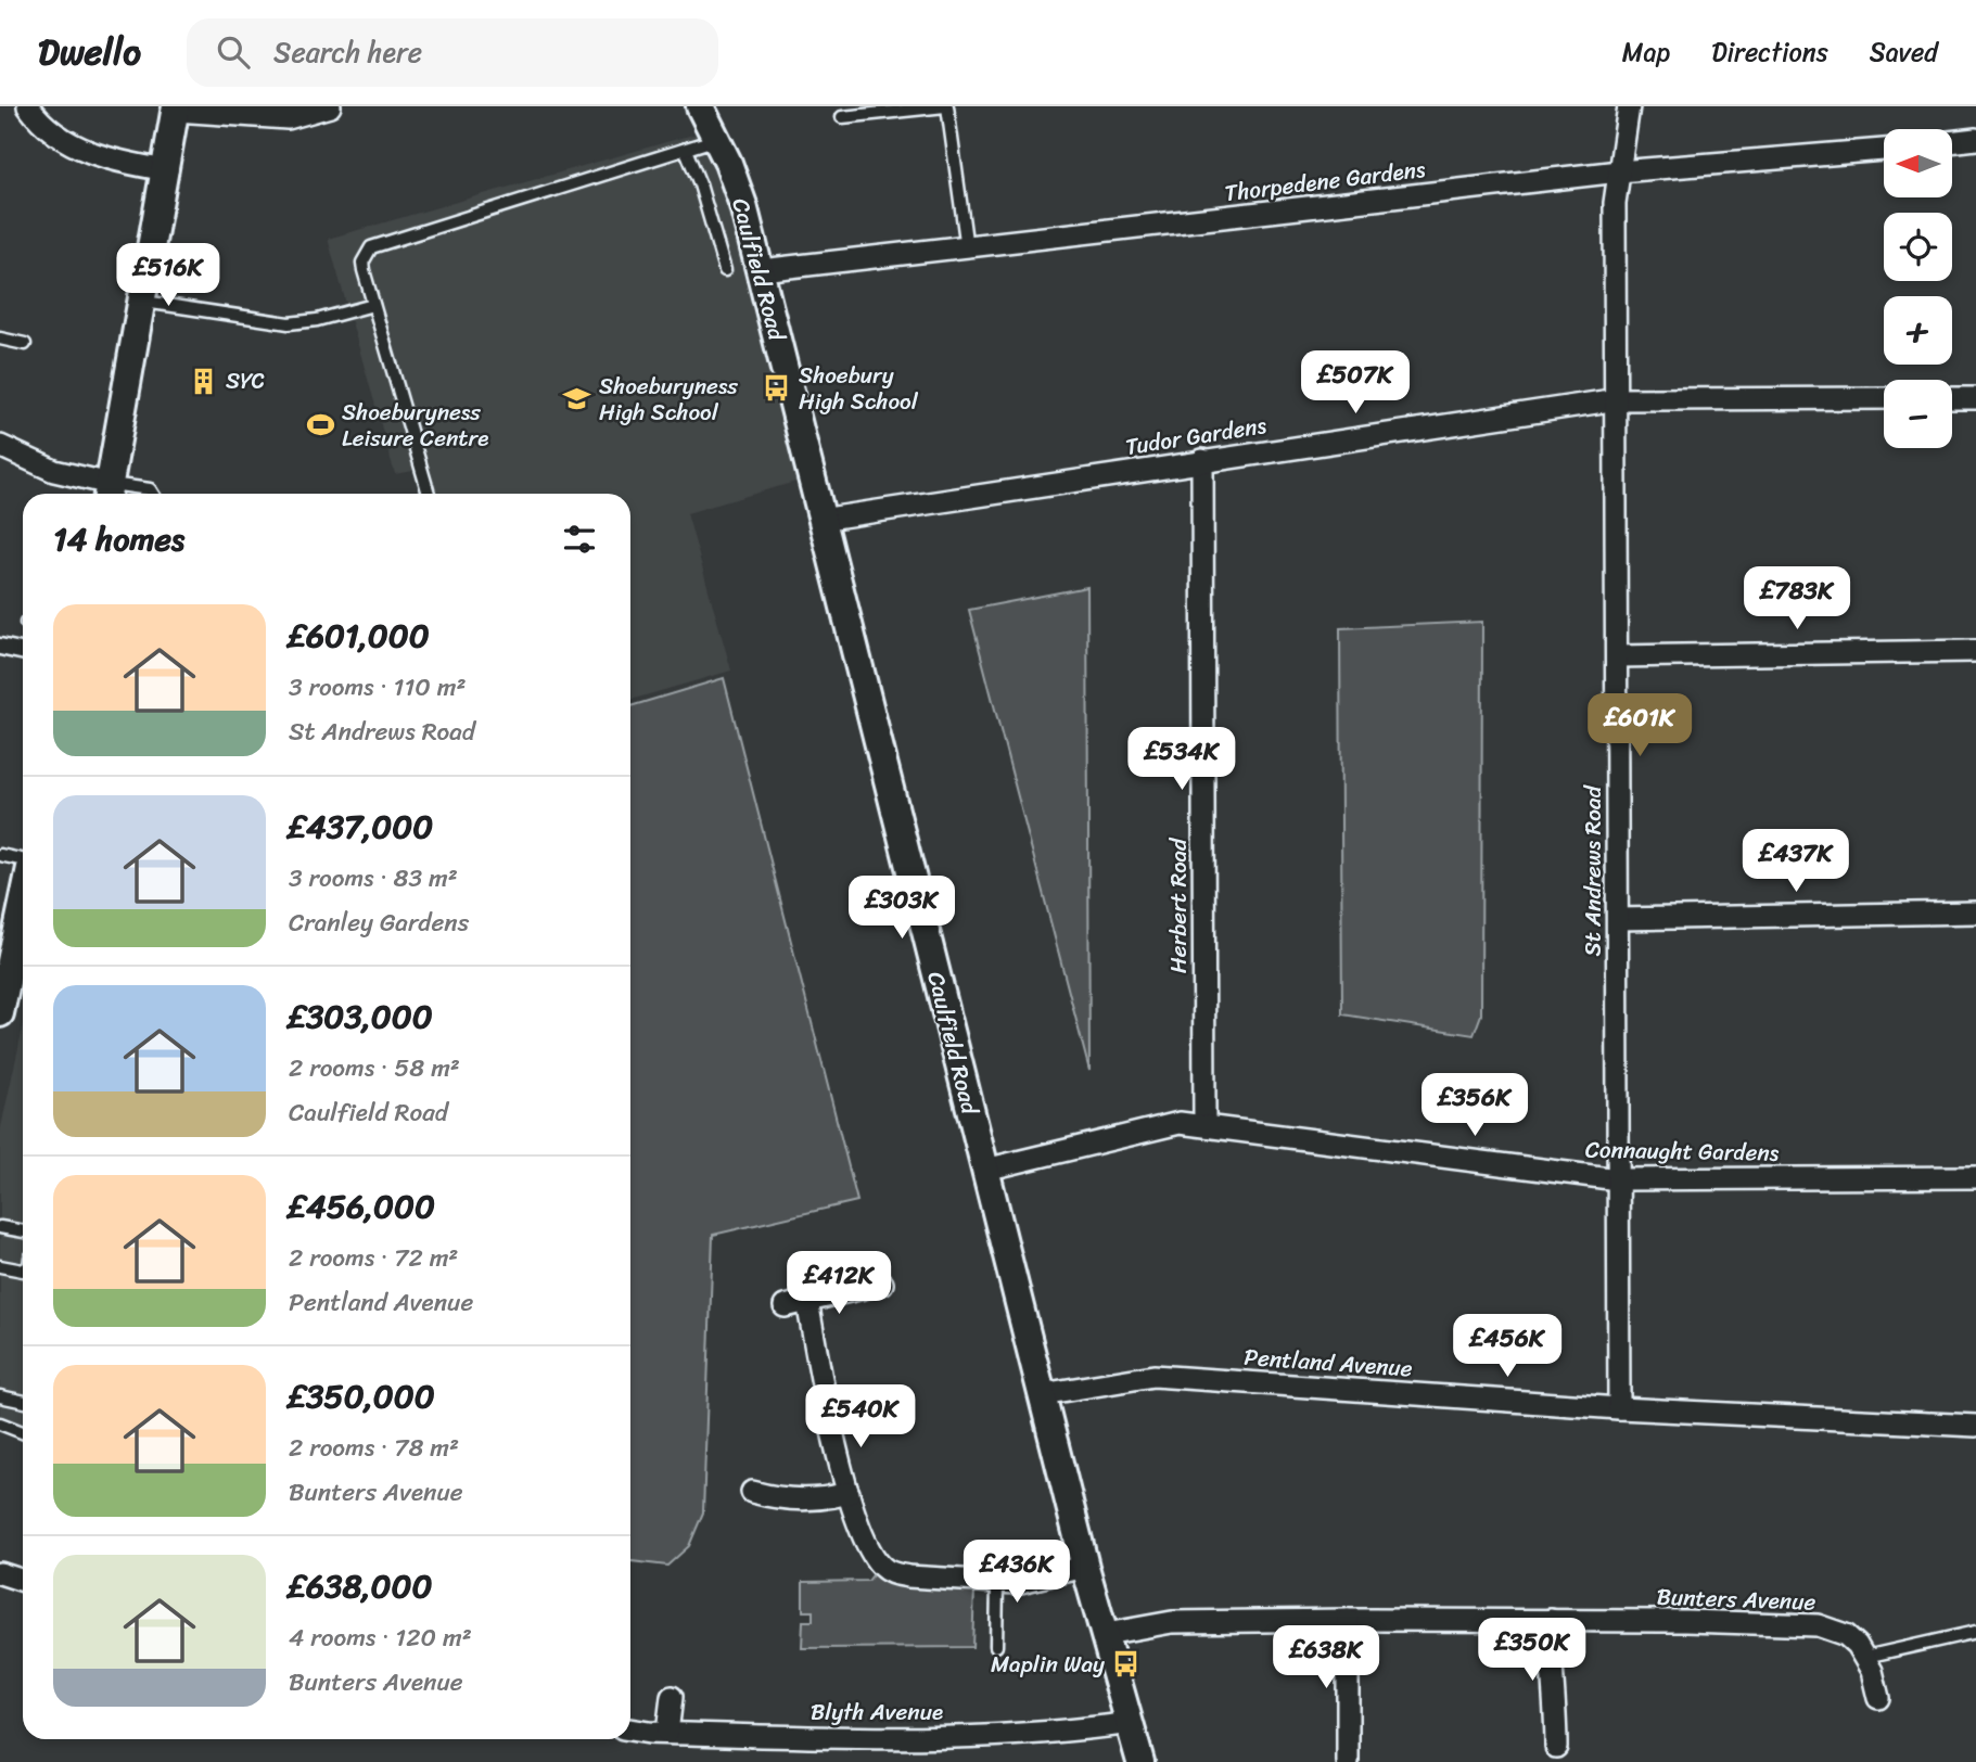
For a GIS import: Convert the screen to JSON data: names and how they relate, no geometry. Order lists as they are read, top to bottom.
{
  "streets": {
    "street": [
      "Thorpedene Gardens",
      "Caulfield Road",
      "Tudor Gardens",
      "St Andrews Road",
      "Herbert Road",
      "Connaught Gardens",
      "Pentland Avenue",
      "Bunters Avenue",
      "Blyth Avenue"
    ]
  },
  "crossings": [
    ["Thorpedene Gardens", "Caulfield Road"],
    ["Thorpedene Gardens", "St Andrews Road"],
    ["Caulfield Road", "Tudor Gardens"],
    ["Caulfield Road", "Connaught Gardens"],
    ["Caulfield Road", "Pentland Avenue"],
    ["Caulfield Road", "Bunters Avenue"],
    ["Caulfield Road", "Blyth Avenue"],
    ["Tudor Gardens", "St Andrews Road"],
    ["Tudor Gardens", "Herbert Road"],
    ["St Andrews Road", "Connaught Gardens"],
    ["St Andrews Road", "Pentland Avenue"],
    ["Herbert Road", "Connaught Gardens"]
  ],
  "places": {
    "building": ["SYC"],
    "bus stop": ["Shoebury High School", "Maplin Way"],
    "school or university": ["Shoeburyness High School"],
    "sports": ["Shoeburyness Leisure Centre"]
  },
  "north": "left",
  "page": {
    "header": "Dwello",
    "search": "Search here",
    "nav": ["Map", "Directions", "Saved"],
    "map_buttons": ["+", "−"],
    "price": [
      "£516K",
      "£507K",
      "£783K",
      "£601K",
      "£534K",
      "£437K",
      "£303K",
      "£356K",
      "£412K",
      "£456K",
      "£540K",
      "£436K",
      "£350K",
      "£638K"
    ],
    "heading": "14 homes",
    "list": [
      {
        "name": "£601,000",
        "note": "3 rooms · 110 m² · St Andrews Road"
      },
      {
        "name": "£437,000",
        "note": "3 rooms · 83 m² · Cranley Gardens"
      },
      {
        "name": "£303,000",
        "note": "2 rooms · 58 m² · Caulfield Road"
      },
      {
        "name": "£456,000",
        "note": "2 rooms · 72 m² · Pentland Avenue"
      },
      {
        "name": "£350,000",
        "note": "2 rooms · 78 m² · Bunters Avenue"
      },
      {
        "name": "£638,000",
        "note": "4 rooms · 120 m² · Bunters Avenue"
      }
    ]
  }
}
